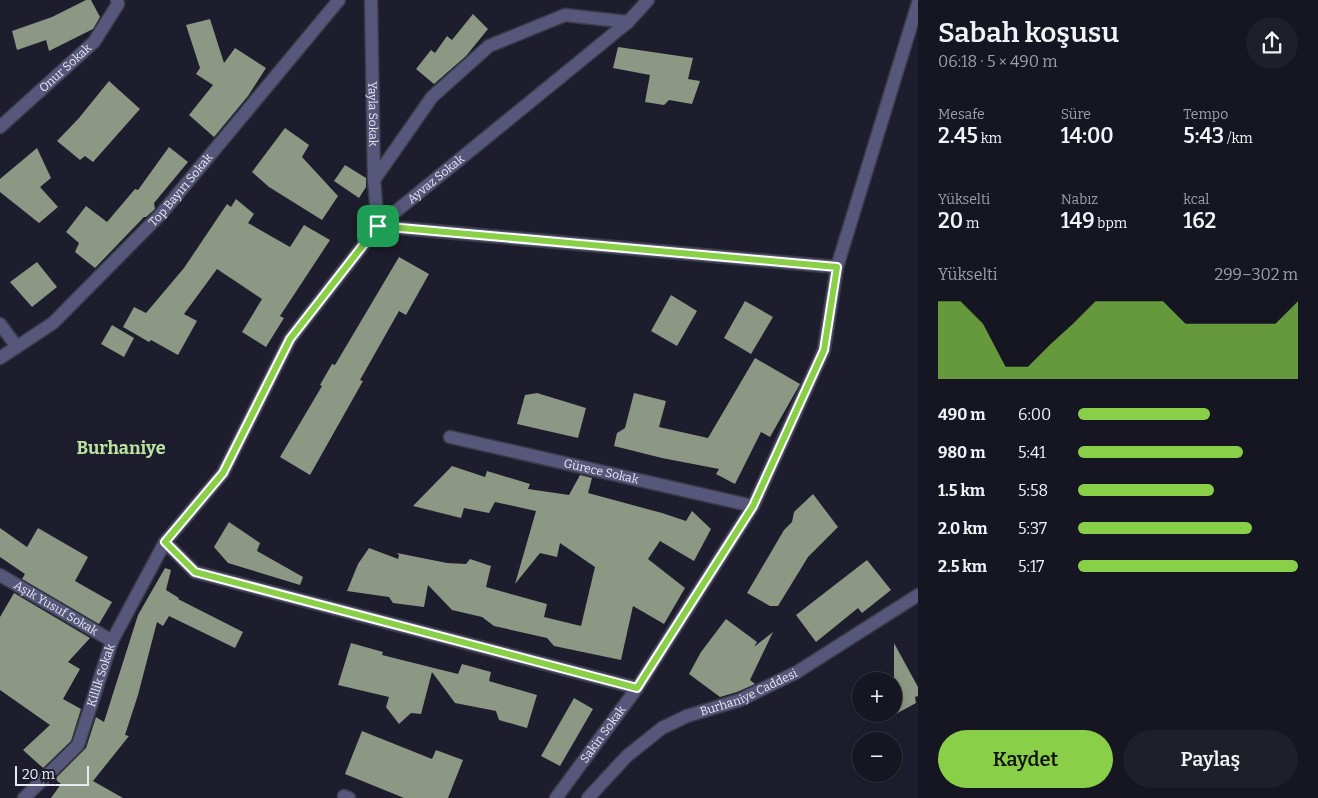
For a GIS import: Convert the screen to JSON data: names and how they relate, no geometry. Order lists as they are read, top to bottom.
{
  "streets": {
    "street": [
      "Onur Sokak",
      "Yayla Sokak",
      "Ayvaz Sokak",
      "Top Bayırı Sokak",
      "Gürece Sokak",
      "Aşık Yusuf Sokak",
      "Killik Sokak",
      "Burhaniye Caddesi",
      "Sakin Sokak"
    ]
  },
  "crossings": [
    ["Yayla Sokak", "Ayvaz Sokak"],
    ["Ayvaz Sokak", "Killik Sokak"],
    ["Gürece Sokak", "Sakin Sokak"],
    ["Aşık Yusuf Sokak", "Killik Sokak"]
  ],
  "districts": ["Burhaniye"],
  "scale_bar": "20 m",
  "page": {
    "heading": ["Sabah koşusu", "06:18 · 5 × 490 m"],
    "stats": [
      ["Mesafe", "2.45 km"],
      ["Süre", "14:00"],
      ["Tempo", "5:43 /km"],
      ["Yükselti", "20 m"],
      ["Nabız", "149 bpm"],
      ["kcal", "162"]
    ],
    "chart": ["Yükselti", "299–302 m"],
    "list": [
      {
        "name": "490 m",
        "note": "6:00"
      },
      {
        "name": "980 m",
        "note": "5:41"
      },
      {
        "name": "1.5 km",
        "note": "5:58"
      },
      {
        "name": "2.0 km",
        "note": "5:37"
      },
      {
        "name": "2.5 km",
        "note": "5:17"
      }
    ],
    "map_buttons": ["+", "−"],
    "buttons": ["Kaydet", "Paylaş"],
    "scale": "20 m"
  }
}
